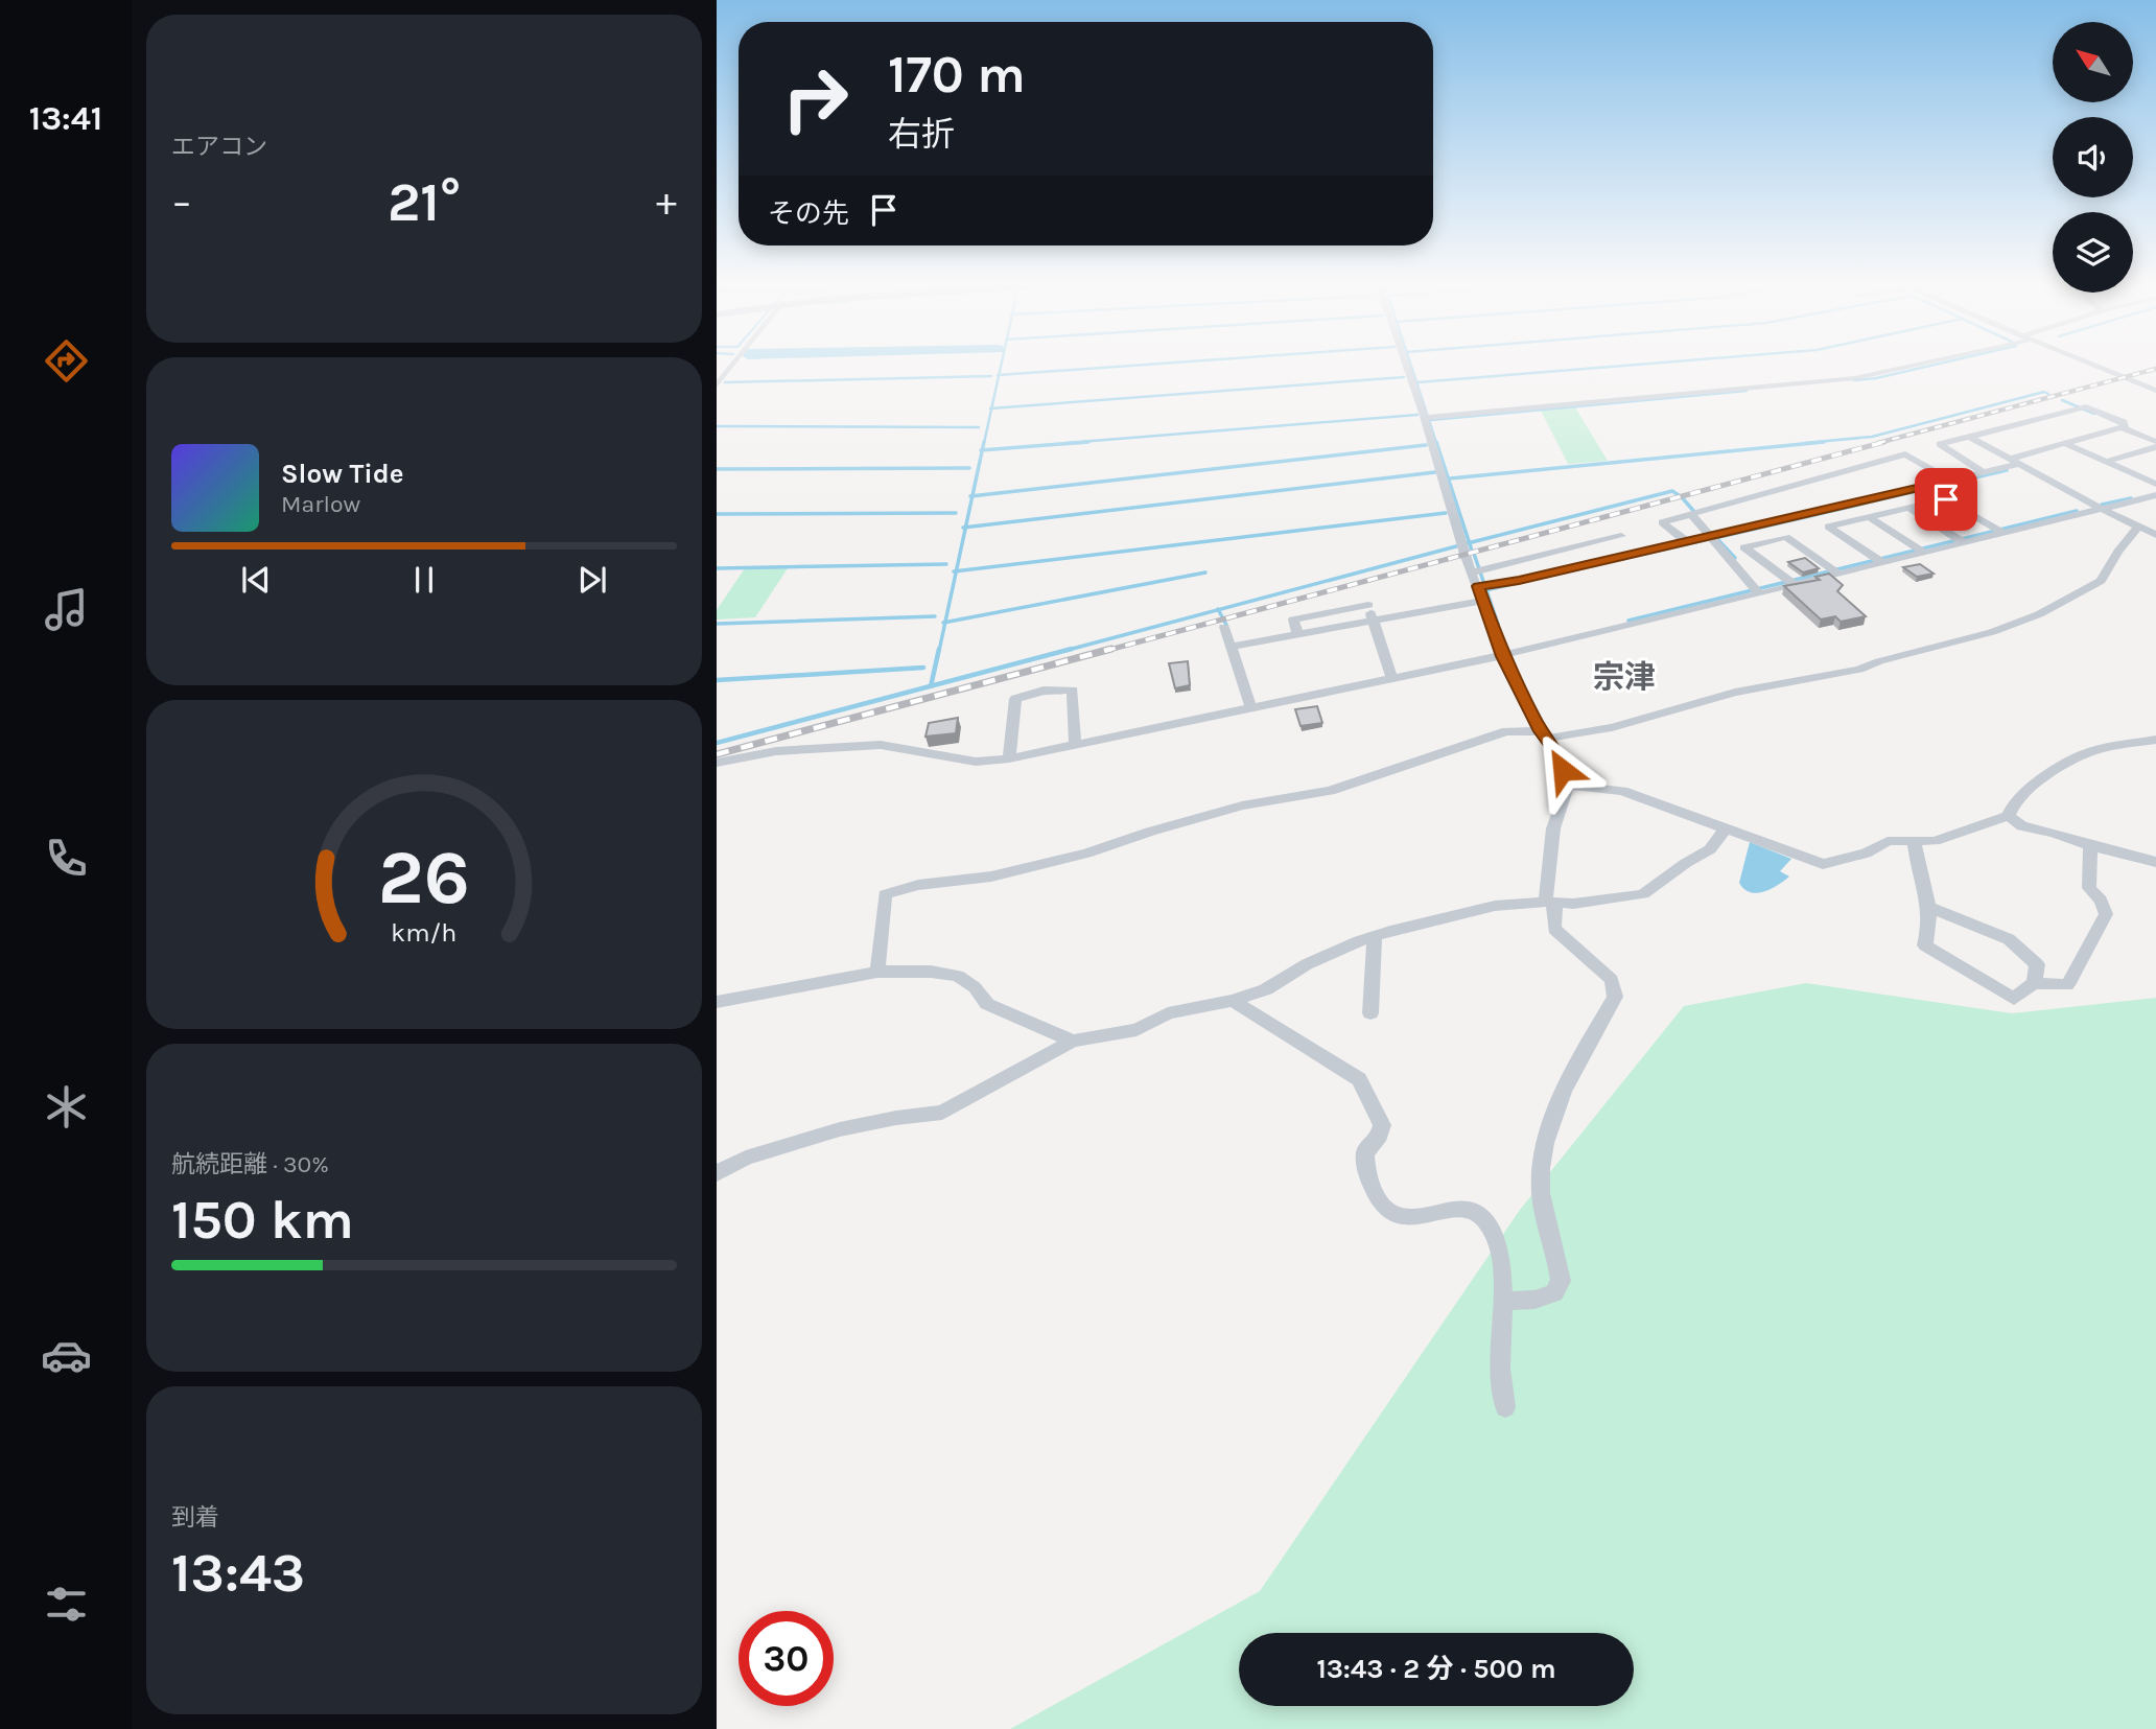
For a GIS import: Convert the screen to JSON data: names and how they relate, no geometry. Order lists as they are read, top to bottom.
{
  "districts": ["宗津"],
  "north": "top left",
  "page": {
    "tabs": "13:41",
    "tile": [
      "エアコン",
      ["航続距離 · 30%", "150 km"],
      ["到着", "13:43"]
    ],
    "turn": ["170 m", "右折"],
    "heat": ["−", "21°", "+"],
    "then": "その先",
    "song": ["Slow Tide", "Marlow"],
    "limit": "30",
    "trip": "13:43 · 2 分 · 500 m",
    "gauge": ["26", "km/h"]
  }
}
